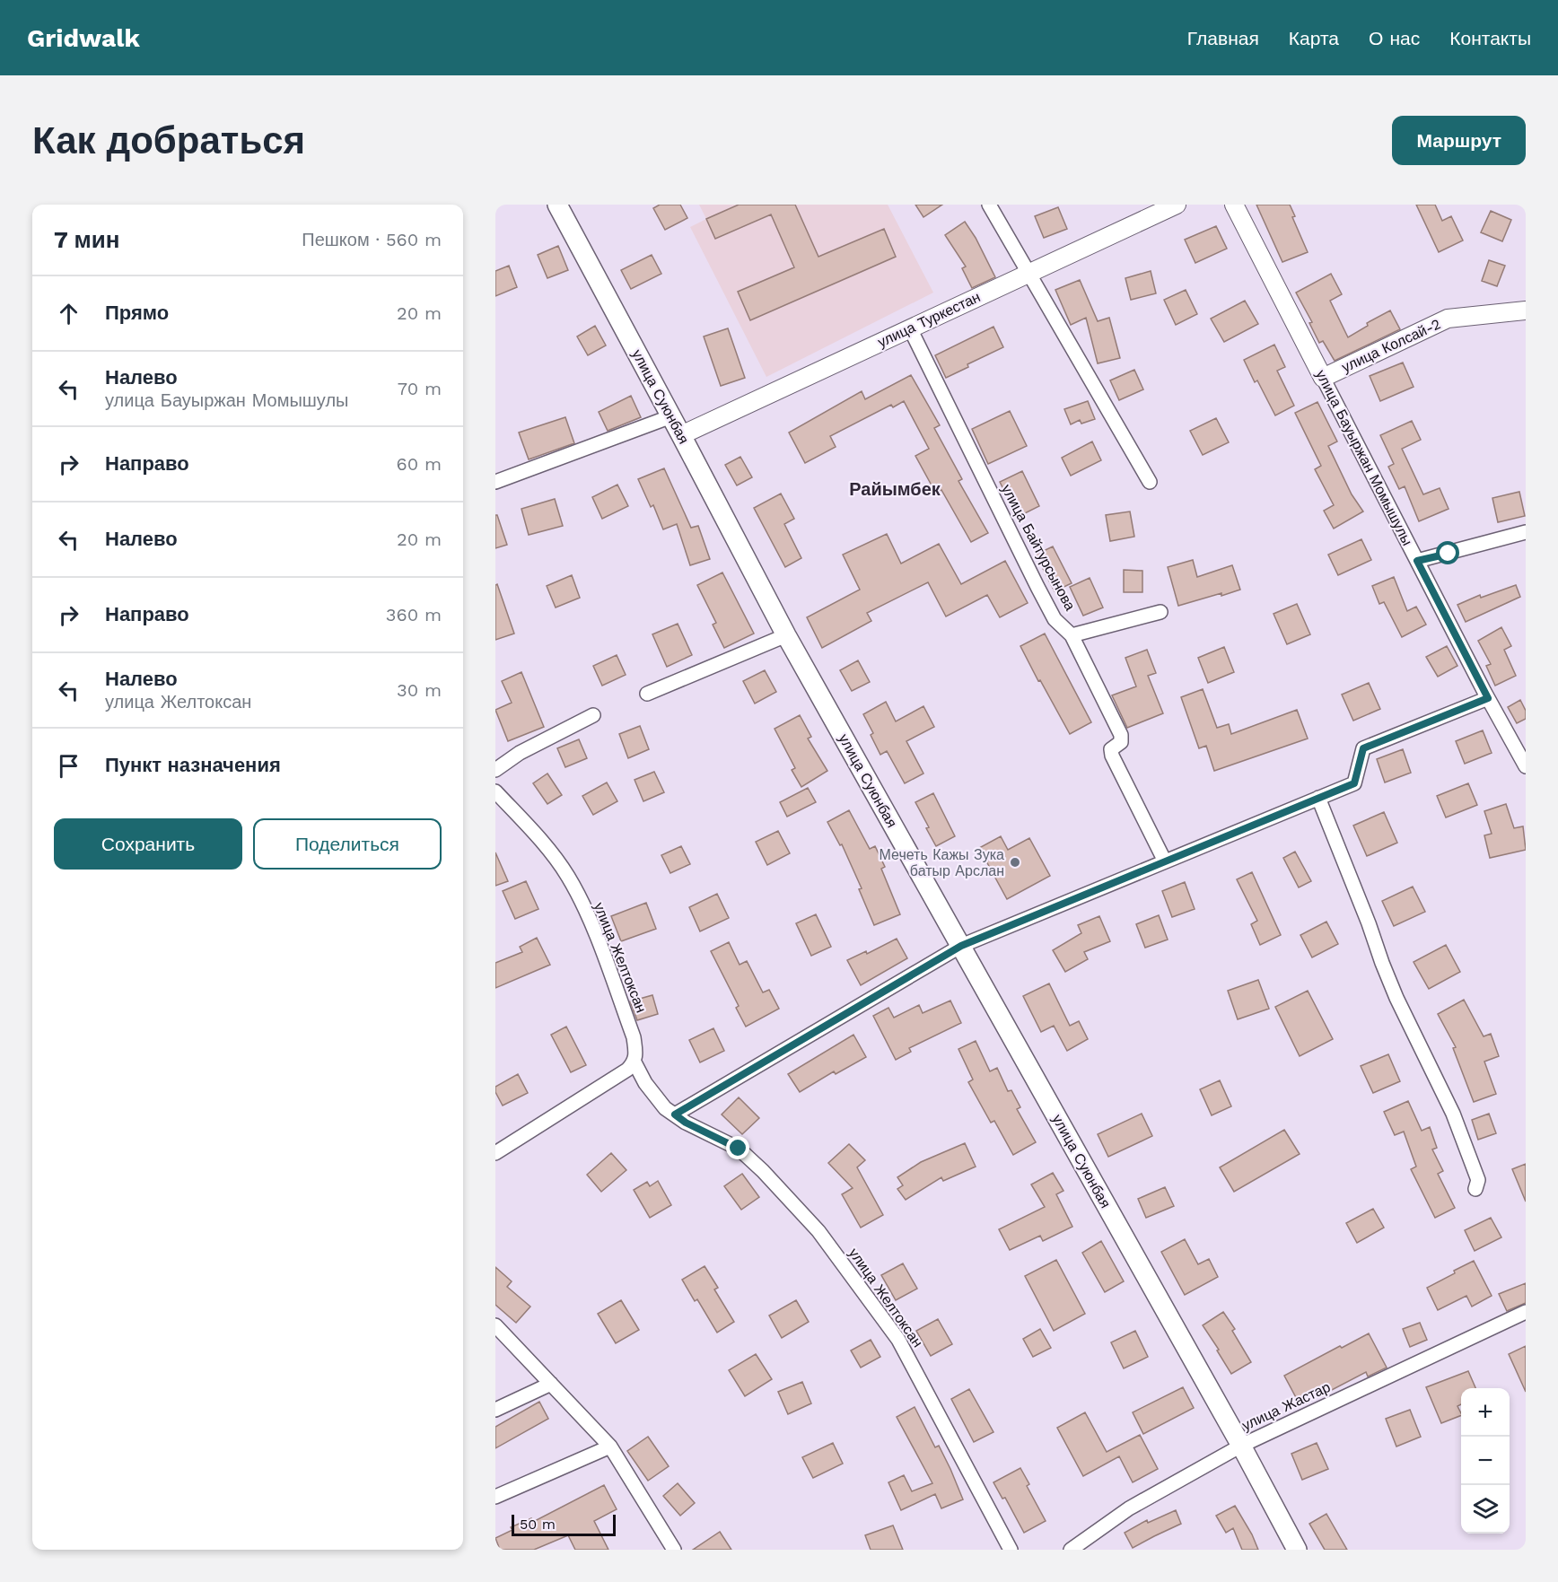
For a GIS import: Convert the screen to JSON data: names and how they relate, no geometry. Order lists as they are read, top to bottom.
{
  "streets": {
    "main road": ["улица Суюнбая"],
    "street": [
      "улица Туркестан",
      "улица Колсай-2",
      "улица Бауыржан Момышулы",
      "улица Байтурсынова",
      "улица Желтоксан",
      "улица Жастар"
    ]
  },
  "crossings": [
    ["улица Туркестан", "улица Суюнбая"],
    ["улица Туркестан", "улица Байтурсынова"],
    ["улица Колсай-2", "улица Бауыржан Момышулы"],
    ["улица Суюнбая", "улица Жастар"]
  ],
  "districts": ["Райымбек"],
  "places": ["Мечеть Кажы Зука батыр Арслан"],
  "scale_bar": "50 m",
  "page": {
    "header": "Gridwalk",
    "nav": [
      "Главная",
      "Карта",
      "О нас",
      "Контакты"
    ],
    "buttons": [
      "Маршрут",
      ["Сохранить", "Поделиться"]
    ],
    "title": "Как добраться",
    "heading": ["7 мин", "Пешком · 560 m"],
    "list": [
      ["Прямо", "20 m"],
      ["Налево", "улица Бауыржан Момышулы", "70 m"],
      ["Направо", "60 m"],
      ["Налево", "20 m"],
      ["Направо", "360 m"],
      ["Налево", "улица Желтоксан", "30 m"],
      "Пункт назначения"
    ],
    "map_buttons": ["+", "−"],
    "scale": "50 m"
  }
}
